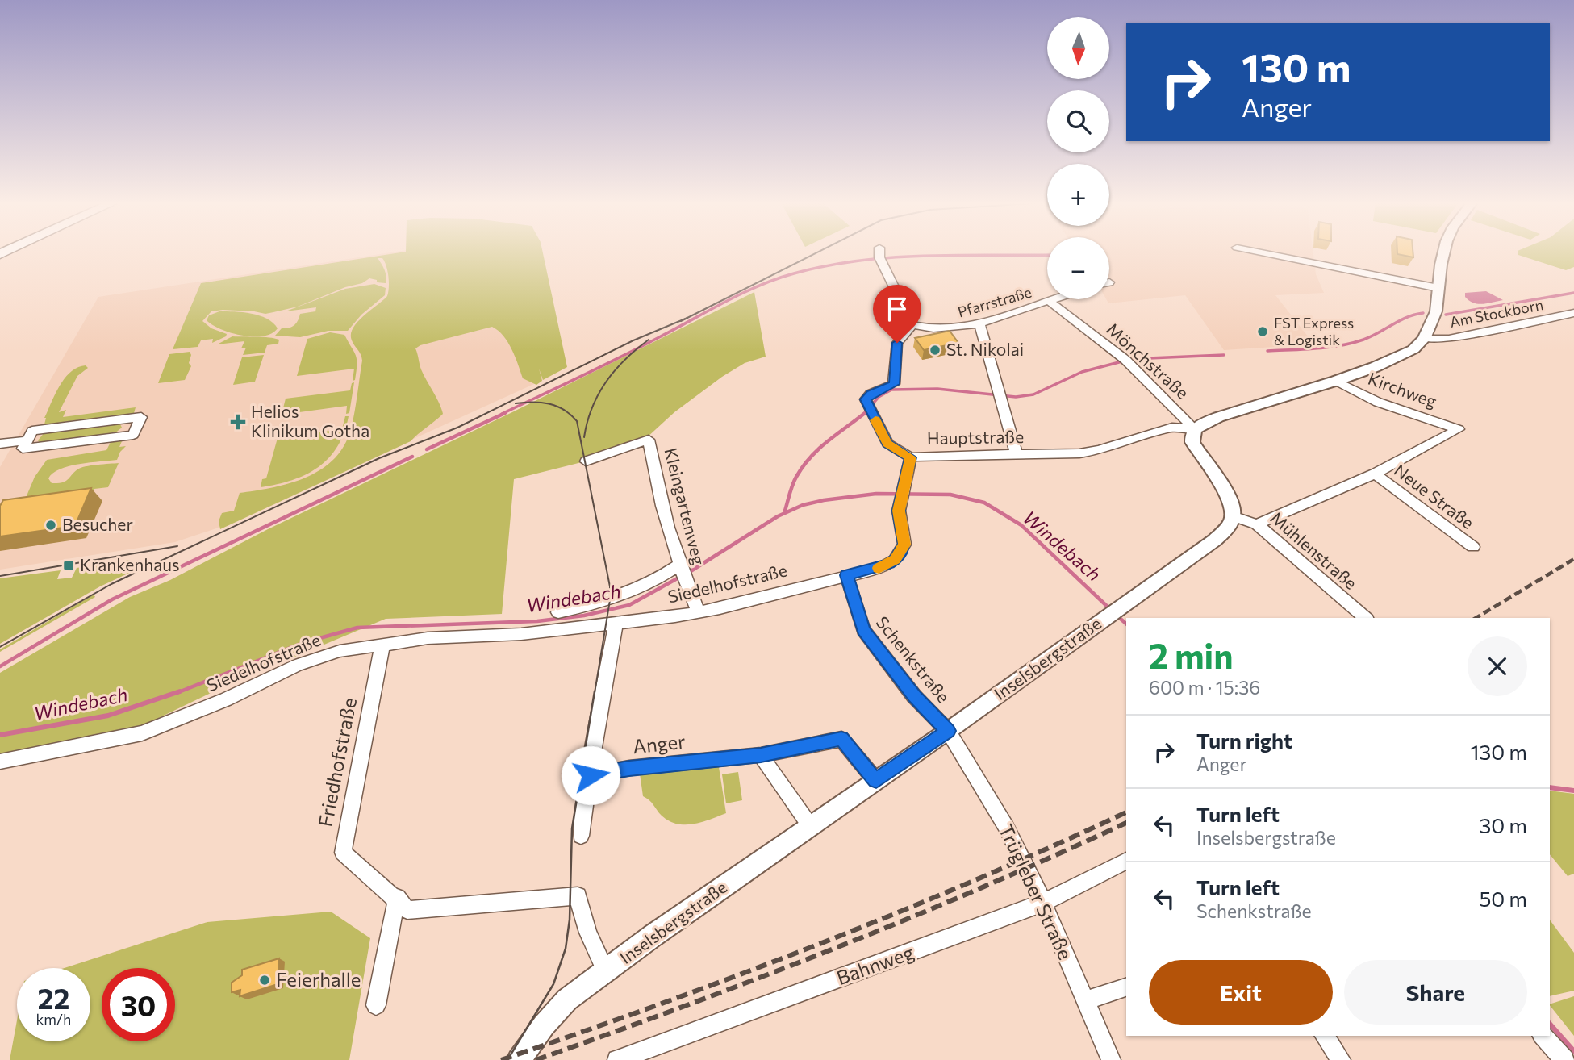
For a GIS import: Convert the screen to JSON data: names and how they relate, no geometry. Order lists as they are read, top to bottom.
{
  "streets": {
    "street": [
      "Pfarrstraße",
      "Am Stockborn",
      "Mönchstraße",
      "Kirchweg",
      "Hauptstraße",
      "Neue Straße",
      "Kleingartenweg",
      "Mühlenstraße",
      "Siedelhofstraße",
      "Inselsbergstraße",
      "Schenkstraße",
      "Anger",
      "Friedhofstraße",
      "Trügleber Straße",
      "Bahnweg"
    ]
  },
  "crossings": [
    ["Pfarrstraße", "Mönchstraße"],
    ["Mönchstraße", "Hauptstraße"],
    ["Kirchweg", "Neue Straße"],
    ["Hauptstraße", "Siedelhofstraße"],
    ["Hauptstraße", "Schenkstraße"],
    ["Neue Straße", "Mühlenstraße"],
    ["Kleingartenweg", "Siedelhofstraße"],
    ["Mühlenstraße", "Inselsbergstraße"],
    ["Siedelhofstraße", "Schenkstraße"],
    ["Siedelhofstraße", "Friedhofstraße"],
    ["Inselsbergstraße", "Schenkstraße"],
    ["Inselsbergstraße", "Anger"],
    ["Inselsbergstraße", "Friedhofstraße"],
    ["Inselsbergstraße", "Trügleber Straße"],
    ["Schenkstraße", "Trügleber Straße"],
    ["Trügleber Straße", "Bahnweg"]
  ],
  "water": ["Windebach"],
  "places": {
    "other": [
      "FST Express & Logistik",
      "St. Nikolai",
      "Besucher",
      "Feierhalle"
    ],
    "health": ["Helios Klinikum Gotha"],
    "transit": ["Krankenhaus"]
  },
  "north": "bottom",
  "page": {
    "map_buttons": ["+", "−"],
    "turn": ["130 m", "Anger"],
    "heading": ["2 min", "600 m · 15:36"],
    "list": [
      {
        "name": "Turn right",
        "note": "Anger",
        "value": "130 m"
      },
      {
        "name": "Turn left",
        "note": "Inselsbergstraße",
        "value": "30 m"
      },
      {
        "name": "Turn left",
        "note": "Schenkstraße",
        "value": "50 m"
      }
    ],
    "buttons": ["Exit", "Share"],
    "speed": "22 km/h",
    "limit": "30"
  }
}
